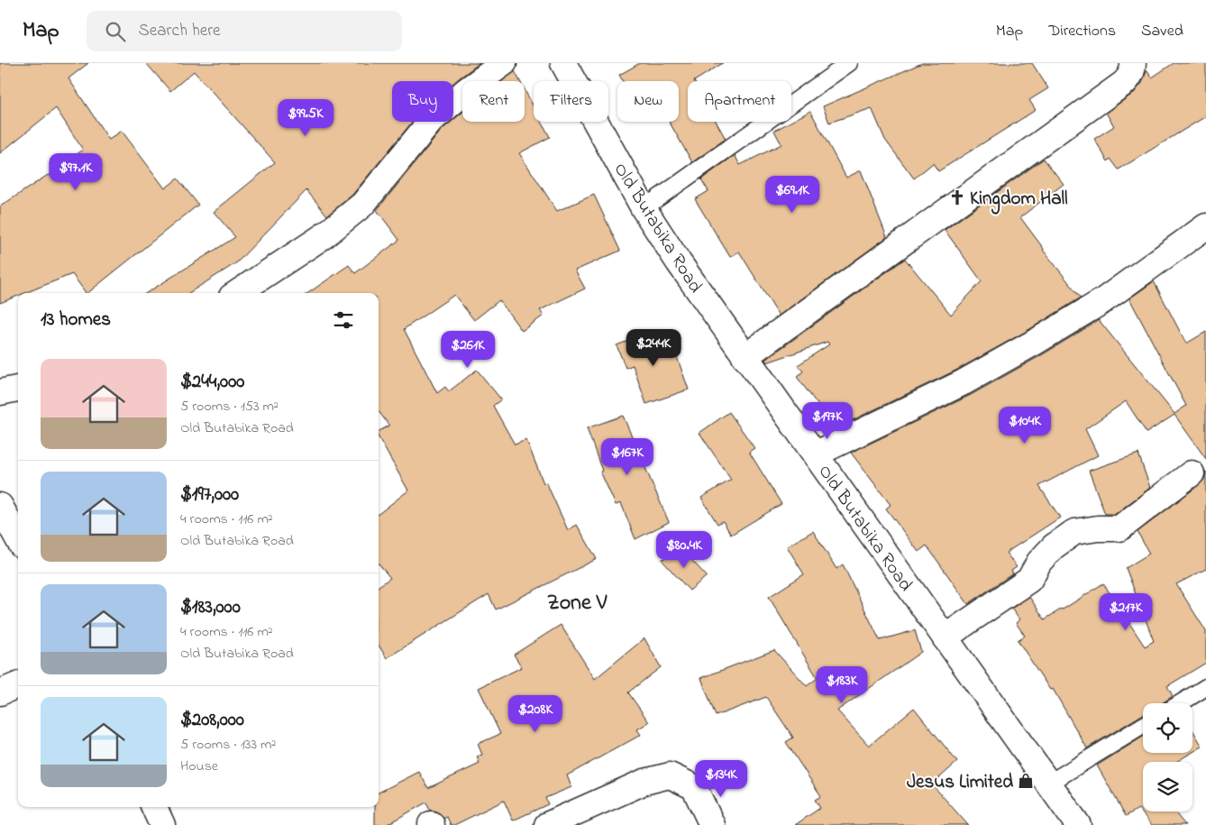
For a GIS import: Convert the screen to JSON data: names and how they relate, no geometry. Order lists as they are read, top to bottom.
{
  "streets": {
    "street": ["Old Butabika Road"]
  },
  "districts": ["Zone V"],
  "places": {
    "church": ["Kingdom Hall"],
    "shop": ["Jesus Limited"]
  },
  "page": {
    "header": "Map",
    "search": "Search here",
    "nav": ["Map", "Directions", "Saved"],
    "chip": [
      "Buy",
      "Rent",
      "Filters",
      "New",
      "Apartment"
    ],
    "price": [
      "$99.5K",
      "$97.1K",
      "$69.1K",
      "$244K",
      "$261K",
      "$197K",
      "$104K",
      "$167K",
      "$80.4K",
      "$217K",
      "$183K",
      "$208K",
      "$134K"
    ],
    "heading": "13 homes",
    "list": [
      {
        "name": "$244,000",
        "note": "5 rooms · 153 m² · Old Butabika Road"
      },
      {
        "name": "$197,000",
        "note": "4 rooms · 116 m² · Old Butabika Road"
      },
      {
        "name": "$183,000",
        "note": "4 rooms · 116 m² · Old Butabika Road"
      },
      {
        "name": "$208,000",
        "note": "5 rooms · 133 m² · House"
      }
    ]
  }
}
